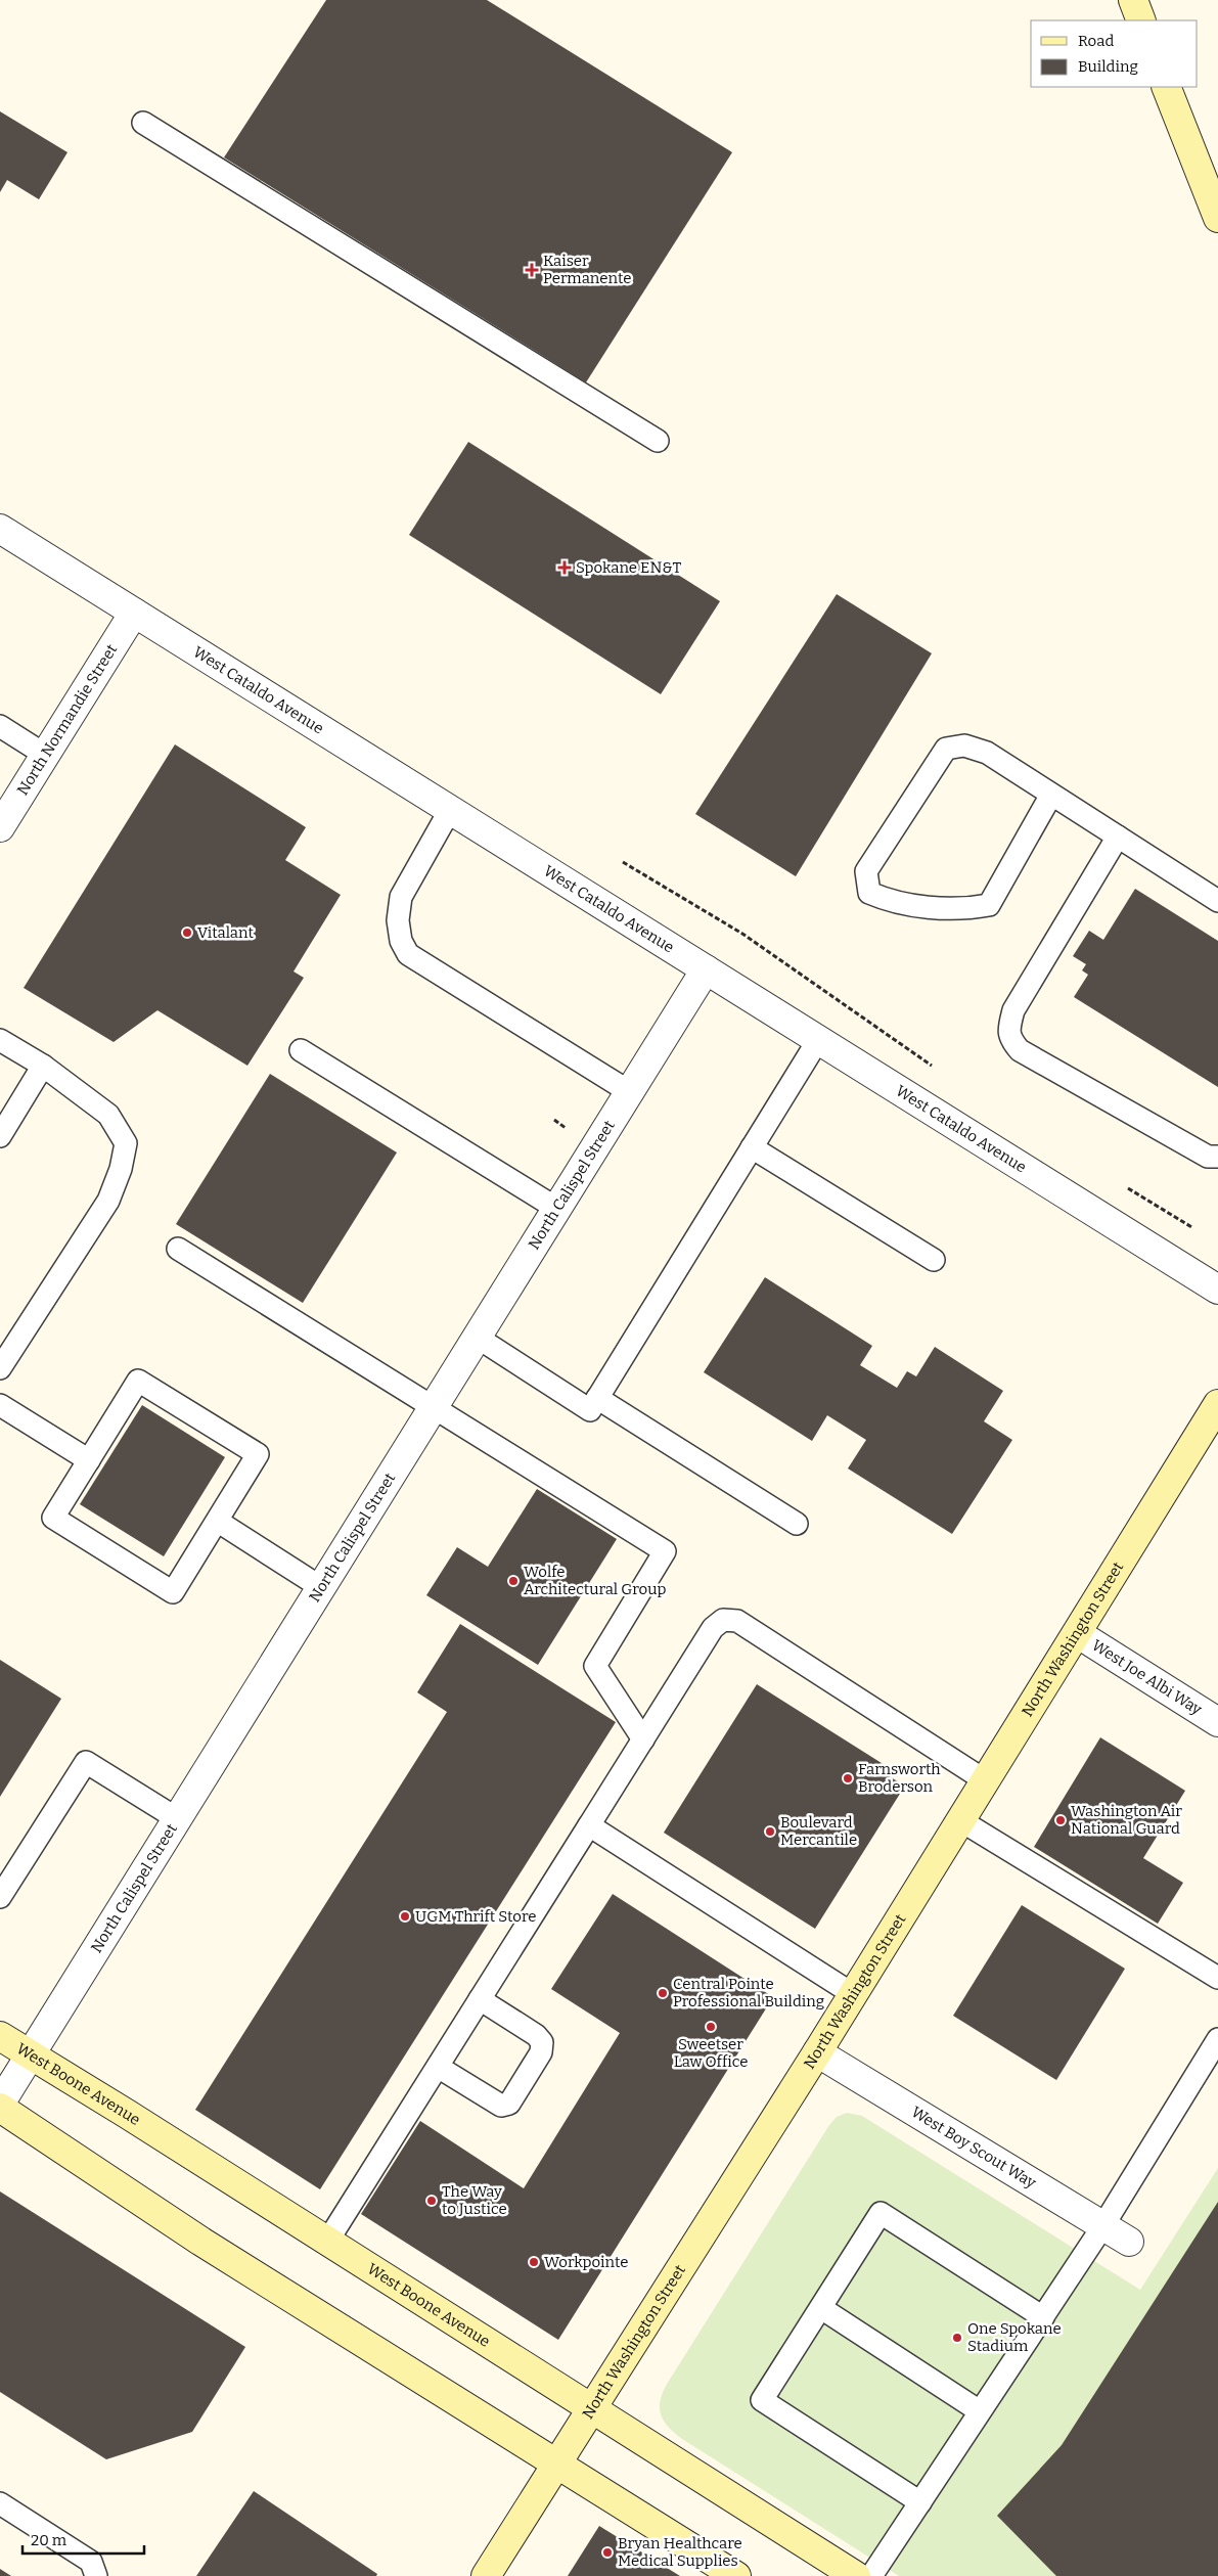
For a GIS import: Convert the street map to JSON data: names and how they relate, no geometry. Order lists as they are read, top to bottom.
{
  "streets": {
    "main road": ["North Washington Street", "West Boone Avenue"],
    "street": [
      "West Cataldo Avenue",
      "North Normandie Street",
      "North Calispel Street",
      "West Joe Albi Way",
      "West Boy Scout Way"
    ]
  },
  "crossings": [
    ["West Cataldo Avenue", "North Normandie Street"],
    ["West Cataldo Avenue", "North Calispel Street"],
    ["North Calispel Street", "West Boone Avenue"],
    ["North Washington Street", "West Joe Albi Way"],
    ["North Washington Street", "West Boone Avenue"],
    ["North Washington Street", "West Boy Scout Way"]
  ],
  "places": {
    "health": ["Kaiser Permanente", "Spokane EN&T"],
    "other": [
      "Vitalant",
      "Wolfe Architectural Group",
      "Farnsworth Broderson",
      "Washington Air National Guard",
      "Boulevard Mercantile",
      "UGM Thrift Store",
      "Central Pointe Professional Building",
      "Sweetser Law Office",
      "The Way to Justice",
      "Workpointe",
      "One Spokane Stadium",
      "Bryan Healthcare Medical Supplies"
    ]
  },
  "legend": ["Road", "Building"],
  "scale_bar": "20 m"
}
